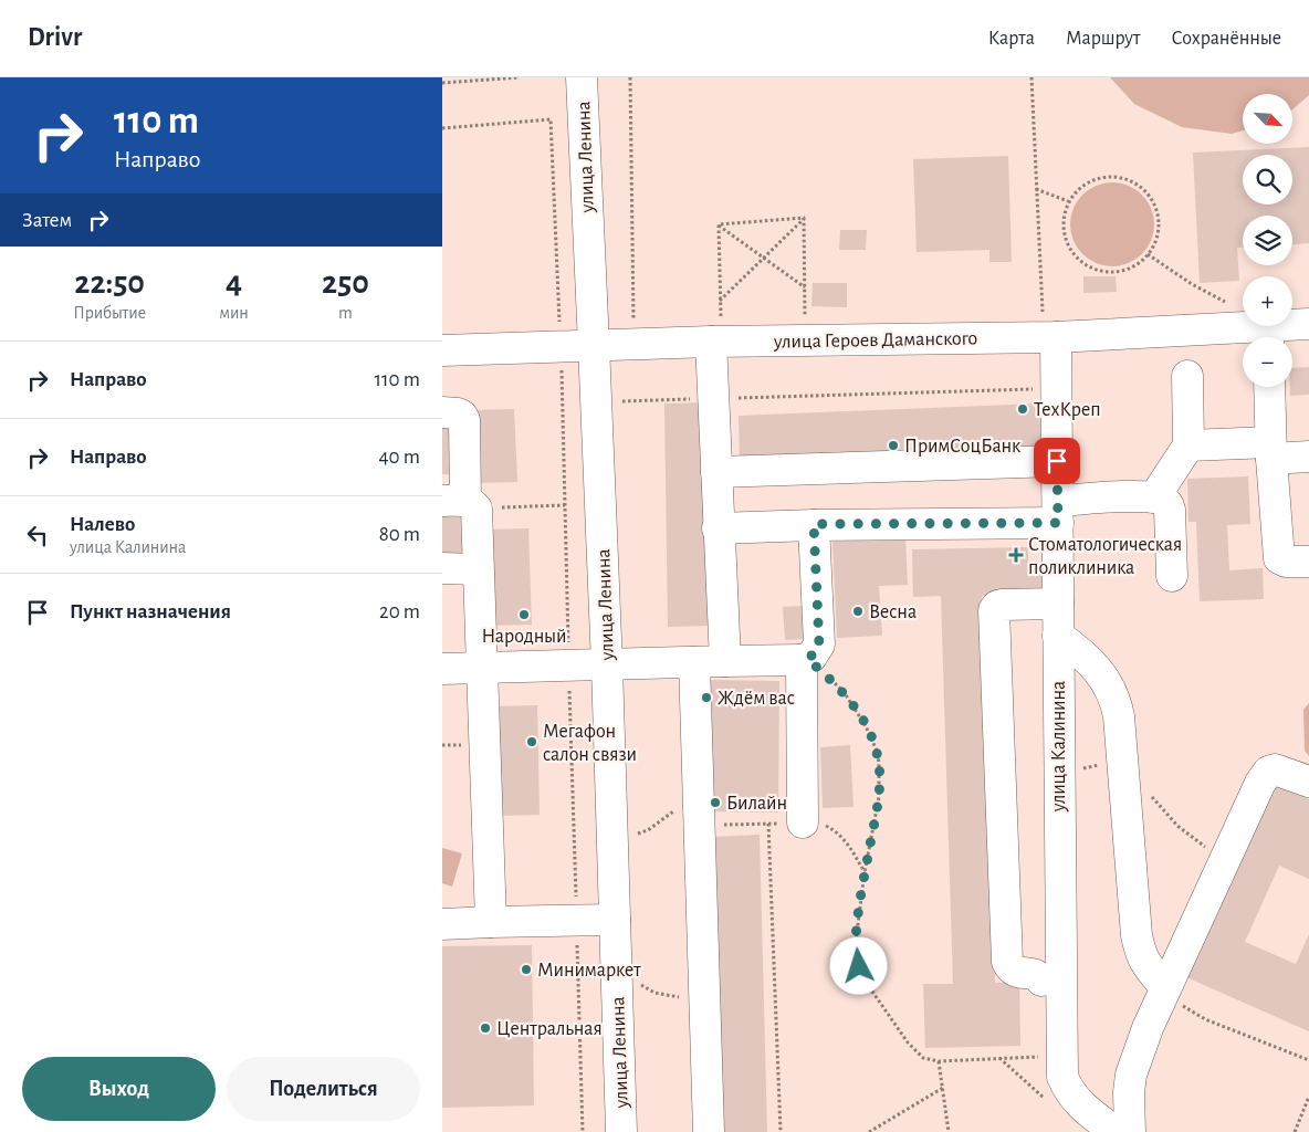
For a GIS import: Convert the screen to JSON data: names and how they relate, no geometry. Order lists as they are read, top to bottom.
{
  "streets": {
    "main road": ["улица Ленина", "улица Героев Даманского", "улица Калинина"]
  },
  "crossings": [
    ["улица Ленина", "улица Героев Даманского"],
    ["улица Героев Даманского", "улица Калинина"]
  ],
  "places": {
    "other": [
      "ТехКреп",
      "ПримСоцБанк",
      "Весна",
      "Народный",
      "Ждём вас",
      "Мегафон салон связи",
      "Билайн",
      "Минимаркет",
      "Центральная"
    ],
    "health": ["Стоматологическая поликлиника"]
  },
  "north": "bottom right",
  "page": {
    "header": "Drivr",
    "nav": ["Карта", "Маршрут", "Сохранённые"],
    "turn": ["110 m", "Направо"],
    "map_buttons": ["+", "−"],
    "then": "Затем",
    "eta": [
      "22:50",
      "Прибытие",
      "4",
      "мин",
      "250",
      "m"
    ],
    "list": [
      {
        "name": "Направо",
        "value": "110 m"
      },
      {
        "name": "Направо",
        "value": "40 m"
      },
      {
        "name": "Налево",
        "note": "улица Калинина",
        "value": "80 m"
      },
      {
        "name": "Пункт назначения",
        "value": "20 m"
      }
    ],
    "buttons": ["Выход", "Поделиться"]
  }
}
